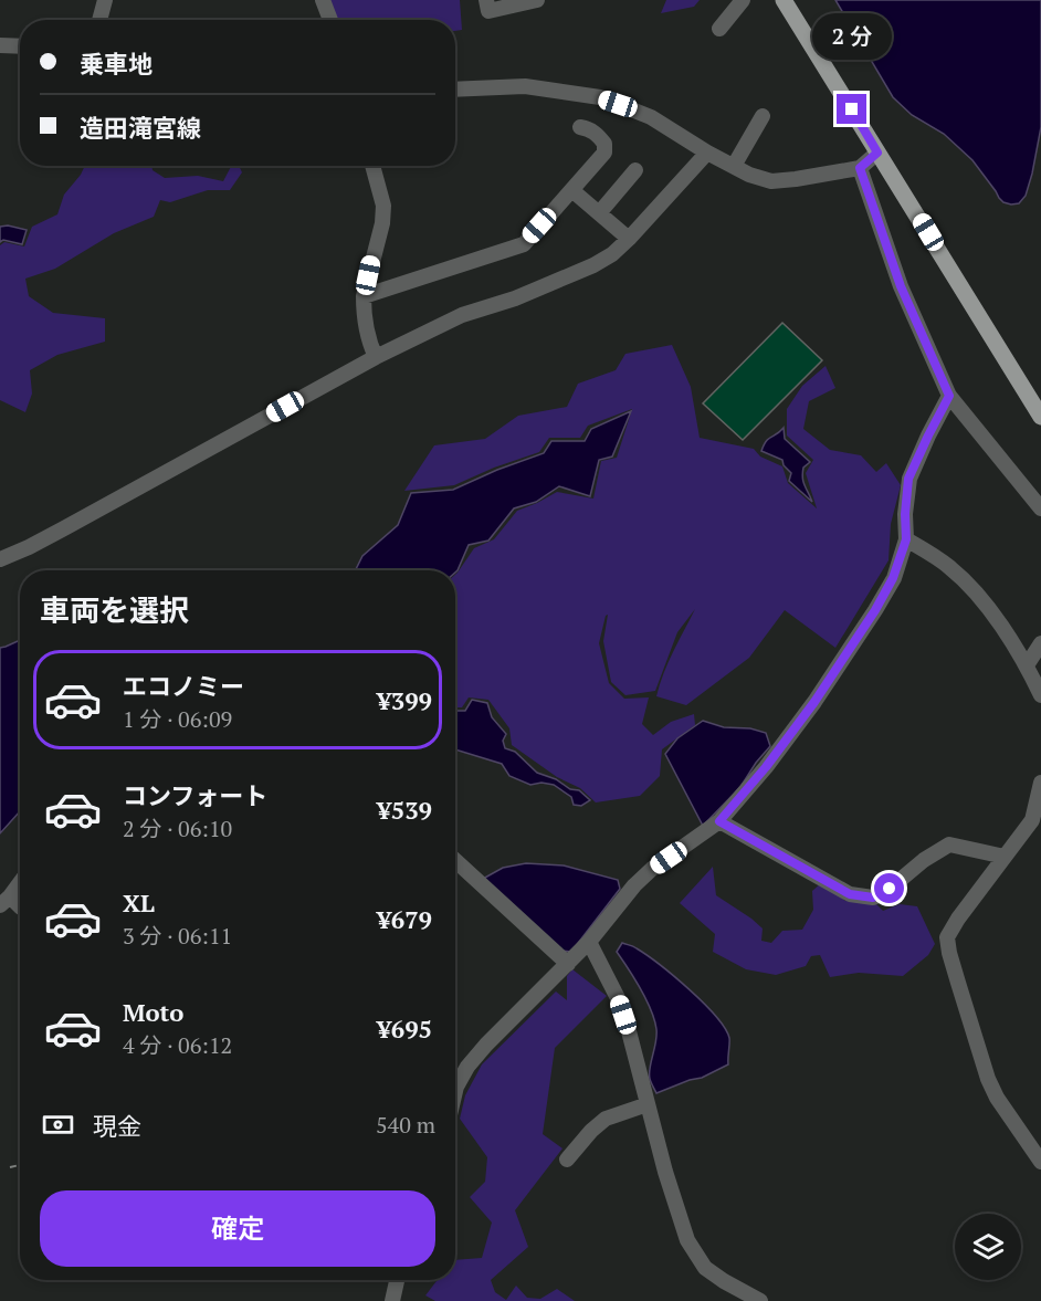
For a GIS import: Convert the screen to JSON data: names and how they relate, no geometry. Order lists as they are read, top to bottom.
{
  "page": {
    "bubble": "2 分",
    "banner": ["乗車地", "造田滝宮線"],
    "heading": "車両を選択",
    "list": [
      {
        "name": "エコノミー",
        "note": "1 分 · 06:09",
        "value": "¥399"
      },
      {
        "name": "コンフォート",
        "note": "2 分 · 06:10",
        "value": "¥539"
      },
      {
        "name": "XL",
        "note": "3 分 · 06:11",
        "value": "¥679"
      },
      {
        "name": "Moto",
        "note": "4 分 · 06:12",
        "value": "¥695"
      }
    ],
    "pay": ["現金", "540 m"],
    "buttons": "確定"
  }
}
